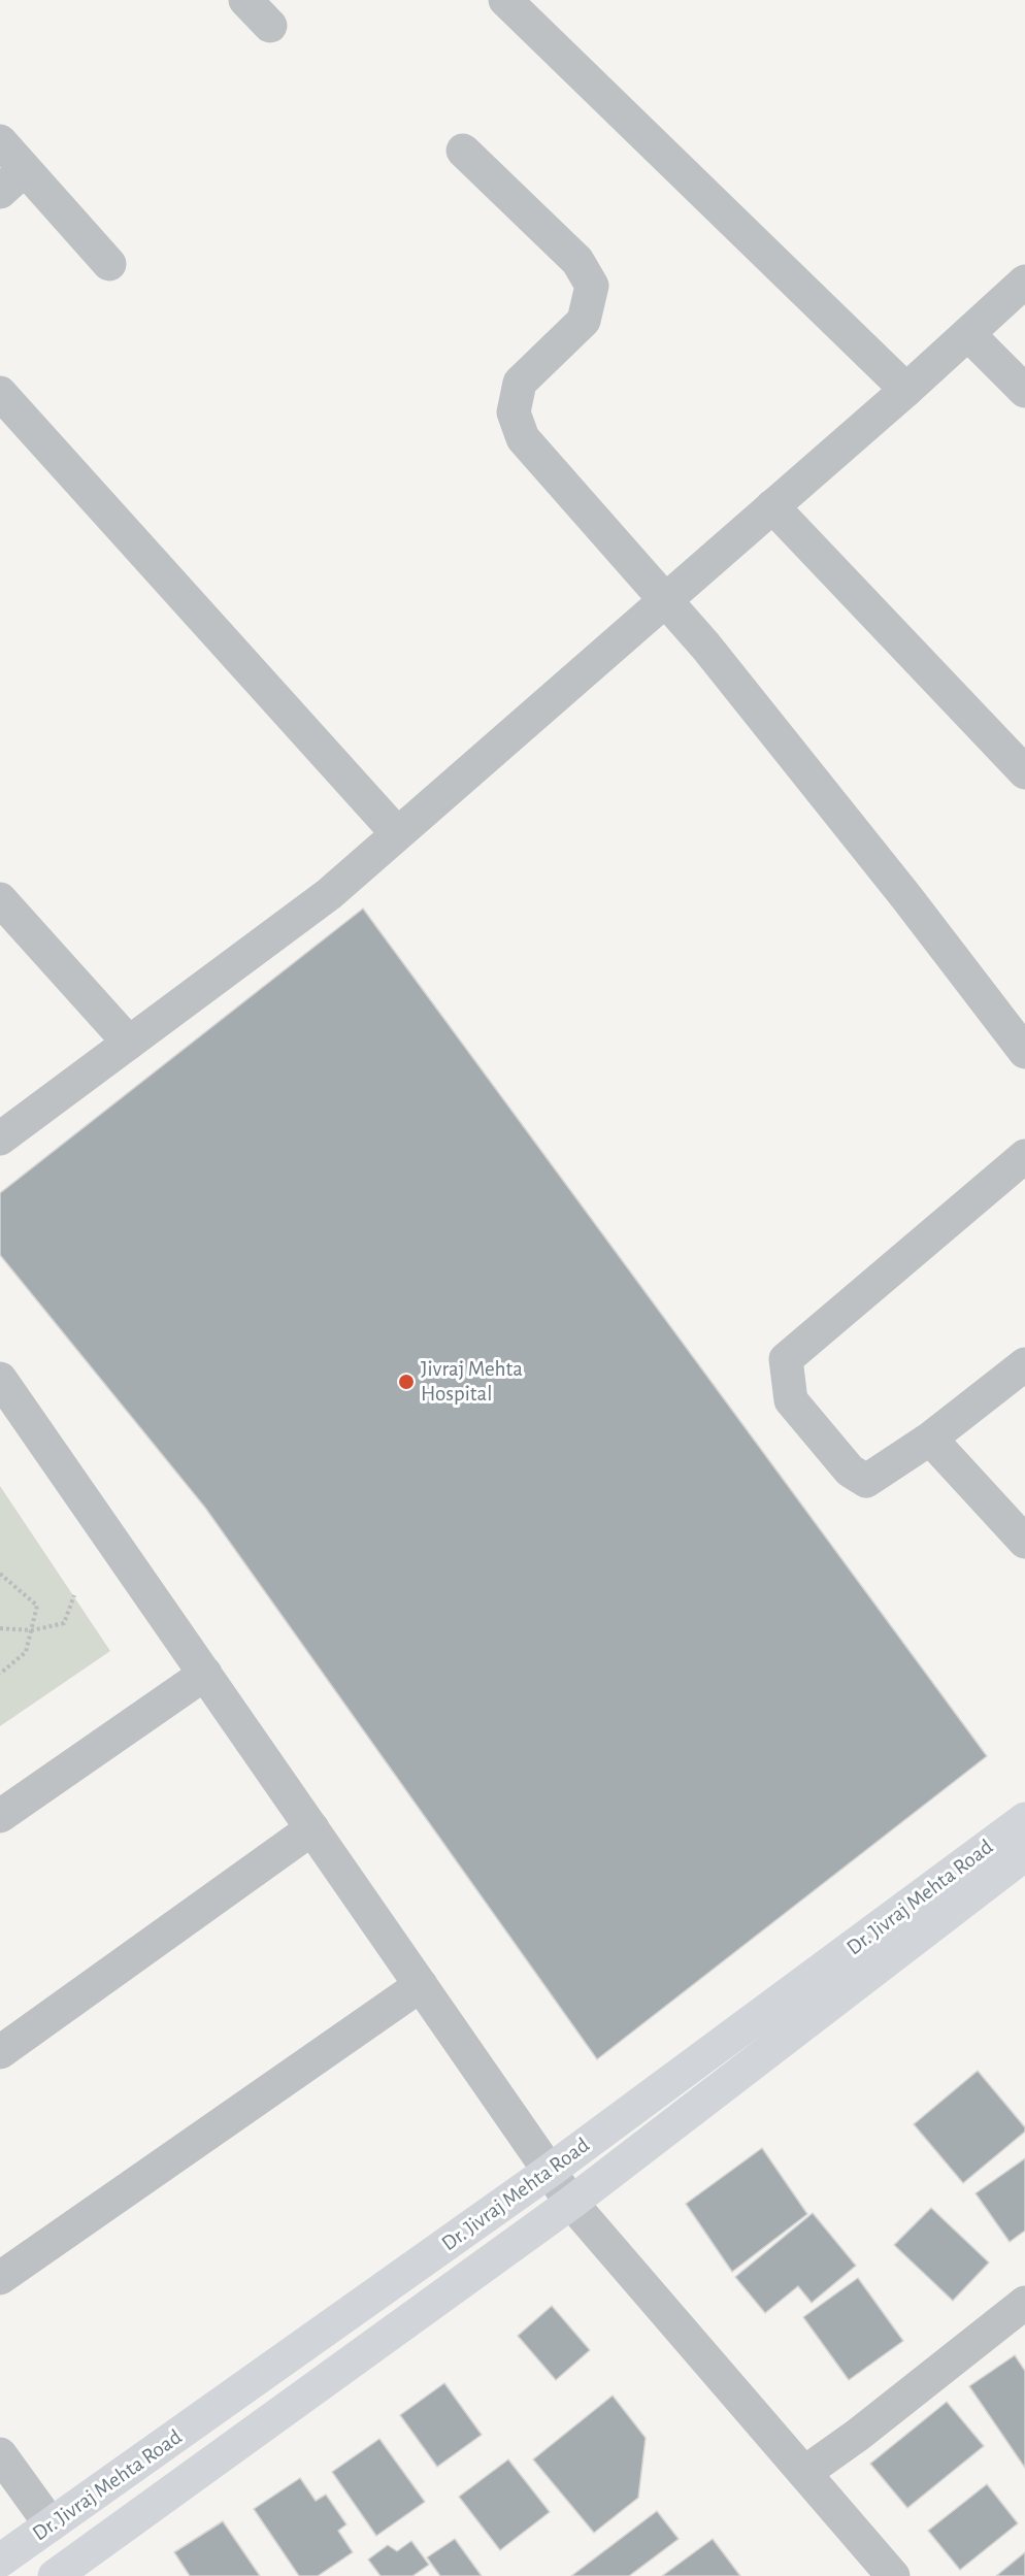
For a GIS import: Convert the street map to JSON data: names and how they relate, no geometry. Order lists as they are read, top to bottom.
{
  "streets": {
    "main road": ["Dr. Jivraj Mehta Road"]
  },
  "places": ["Jivraj Mehta Hospital"]
}
